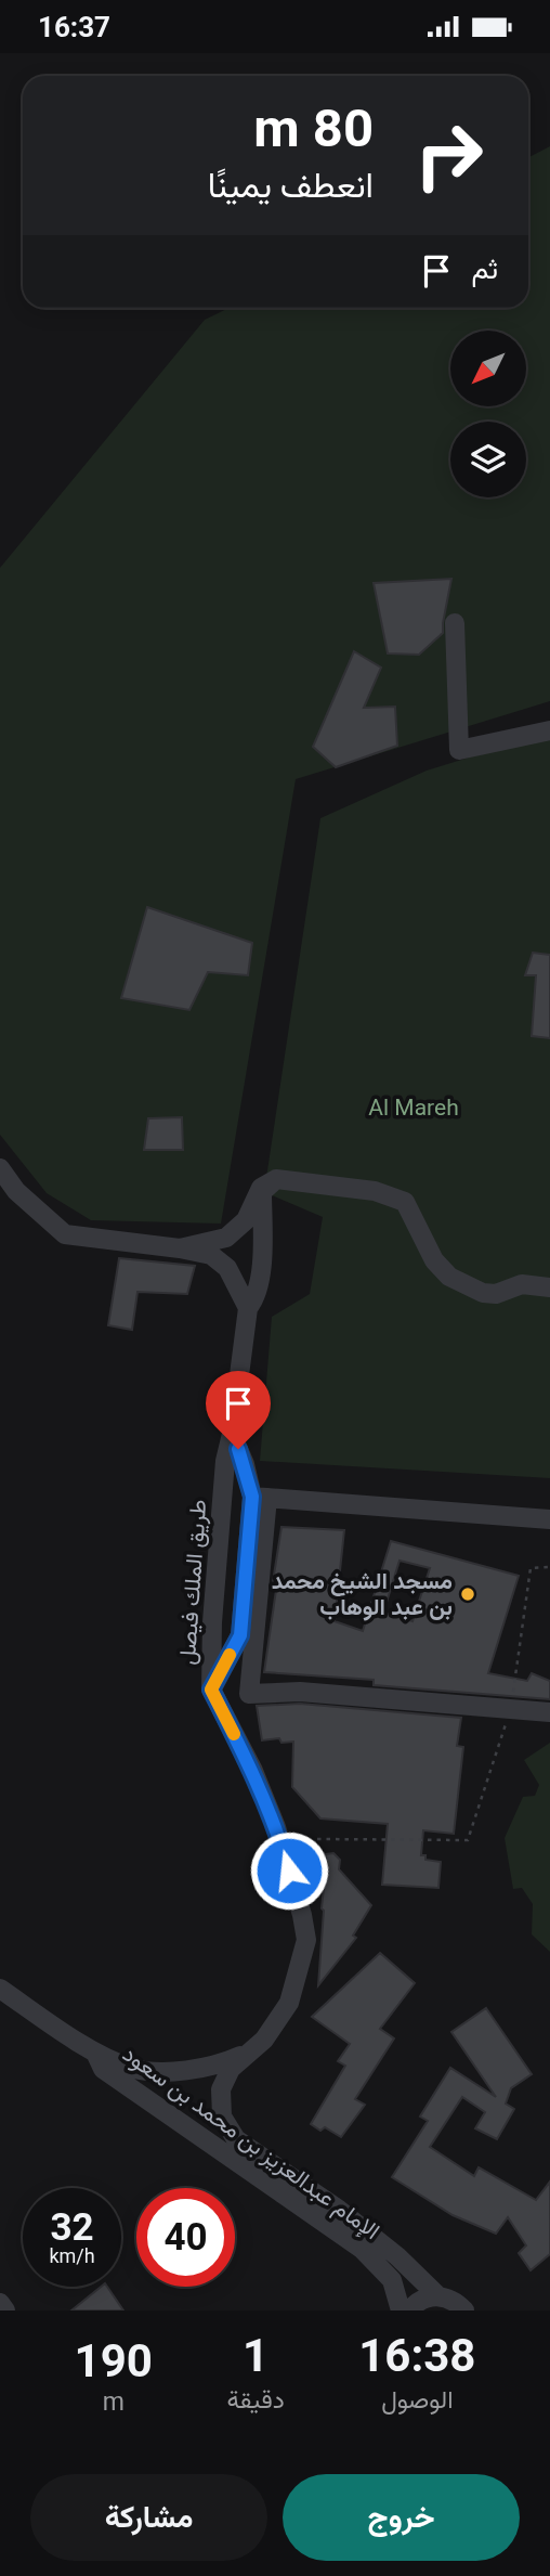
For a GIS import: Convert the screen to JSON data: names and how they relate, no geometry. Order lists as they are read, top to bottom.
{
  "streets": {
    "street": ["طريق الملك فيصل", "الإمام عبدالعزيز بن محمد بن سعود"]
  },
  "crossings": [
    ["طريق الملك فيصل", "الإمام عبدالعزيز بن محمد بن سعود"]
  ],
  "parks": ["Al Mareh"],
  "places": ["مسجد الشيخ محمد بن عبد الوهاب"],
  "north": "bottom left",
  "page": {
    "status": "16:37",
    "turn": ["80 m", "انعطف يمينًا"],
    "then": "ثم",
    "speed": "32 km/h",
    "limit": "40",
    "eta": [
      "16:38",
      "الوصول",
      "1",
      "دقيقة",
      "190",
      "m"
    ],
    "buttons": ["خروج", "مشاركة"]
  }
}
